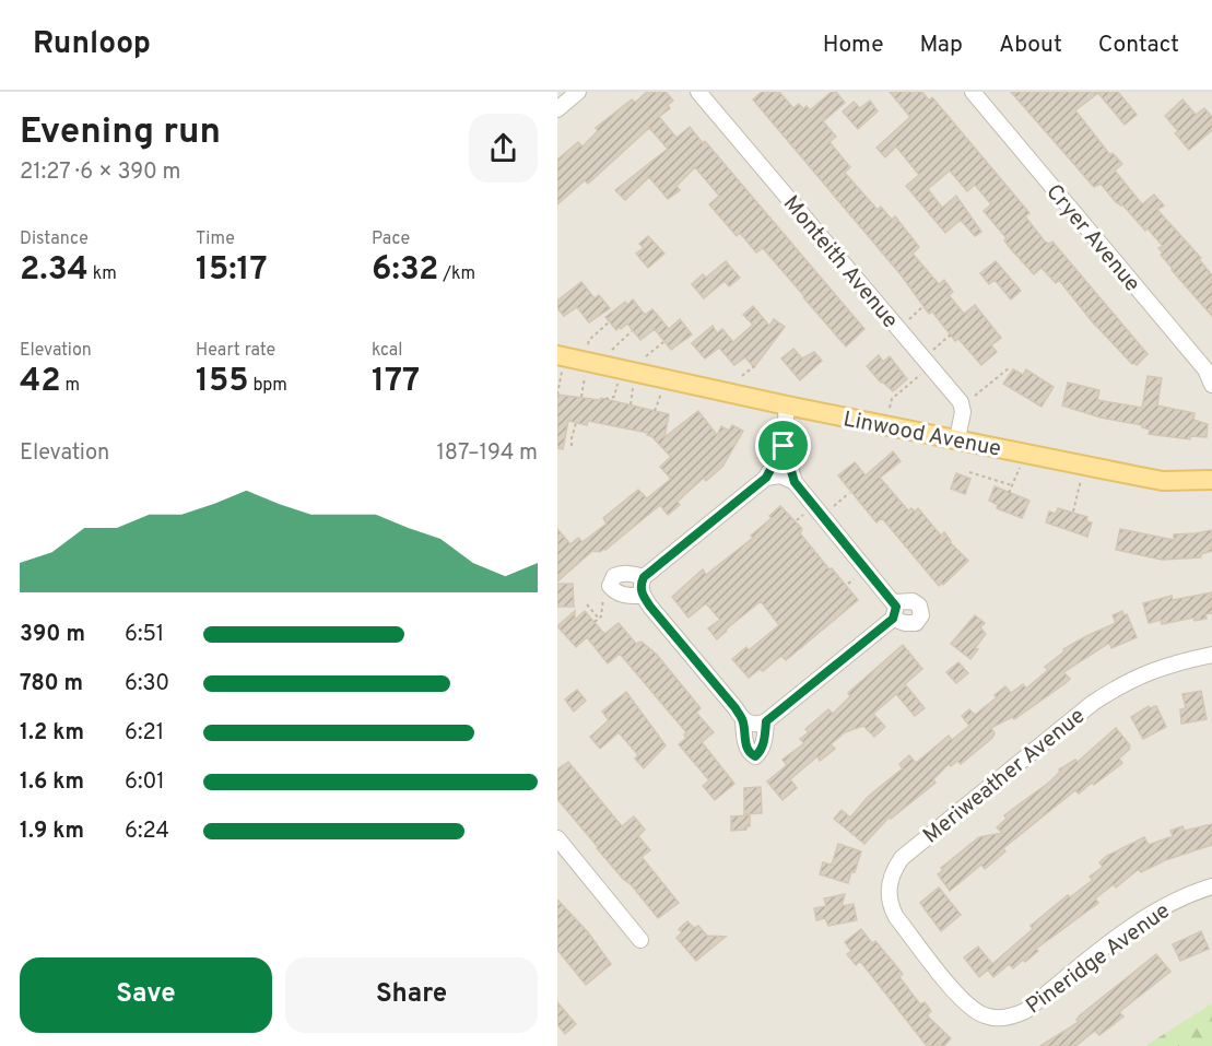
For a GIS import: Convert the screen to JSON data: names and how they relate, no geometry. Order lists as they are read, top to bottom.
{
  "streets": {
    "main road": ["Linwood Avenue"],
    "street": [
      "Cryer Avenue",
      "Monteith Avenue",
      "Meriweather Avenue",
      "Pineridge Avenue"
    ]
  },
  "crossings": [
    ["Monteith Avenue", "Linwood Avenue"],
    ["Meriweather Avenue", "Pineridge Avenue"]
  ],
  "page": {
    "header": "Runloop",
    "nav": [
      "Home",
      "Map",
      "About",
      "Contact"
    ],
    "heading": ["Evening run", "21:27 · 6 × 390 m"],
    "stats": [
      ["Distance", "2.34 km"],
      ["Time", "15:17"],
      ["Pace", "6:32 /km"],
      ["Elevation", "42 m"],
      ["Heart rate", "155 bpm"],
      ["kcal", "177"]
    ],
    "chart": ["Elevation", "187–194 m"],
    "list": [
      {
        "name": "390 m",
        "note": "6:51"
      },
      {
        "name": "780 m",
        "note": "6:30"
      },
      {
        "name": "1.2 km",
        "note": "6:21"
      },
      {
        "name": "1.6 km",
        "note": "6:01"
      },
      {
        "name": "1.9 km",
        "note": "6:24"
      }
    ],
    "buttons": ["Save", "Share"]
  }
}
